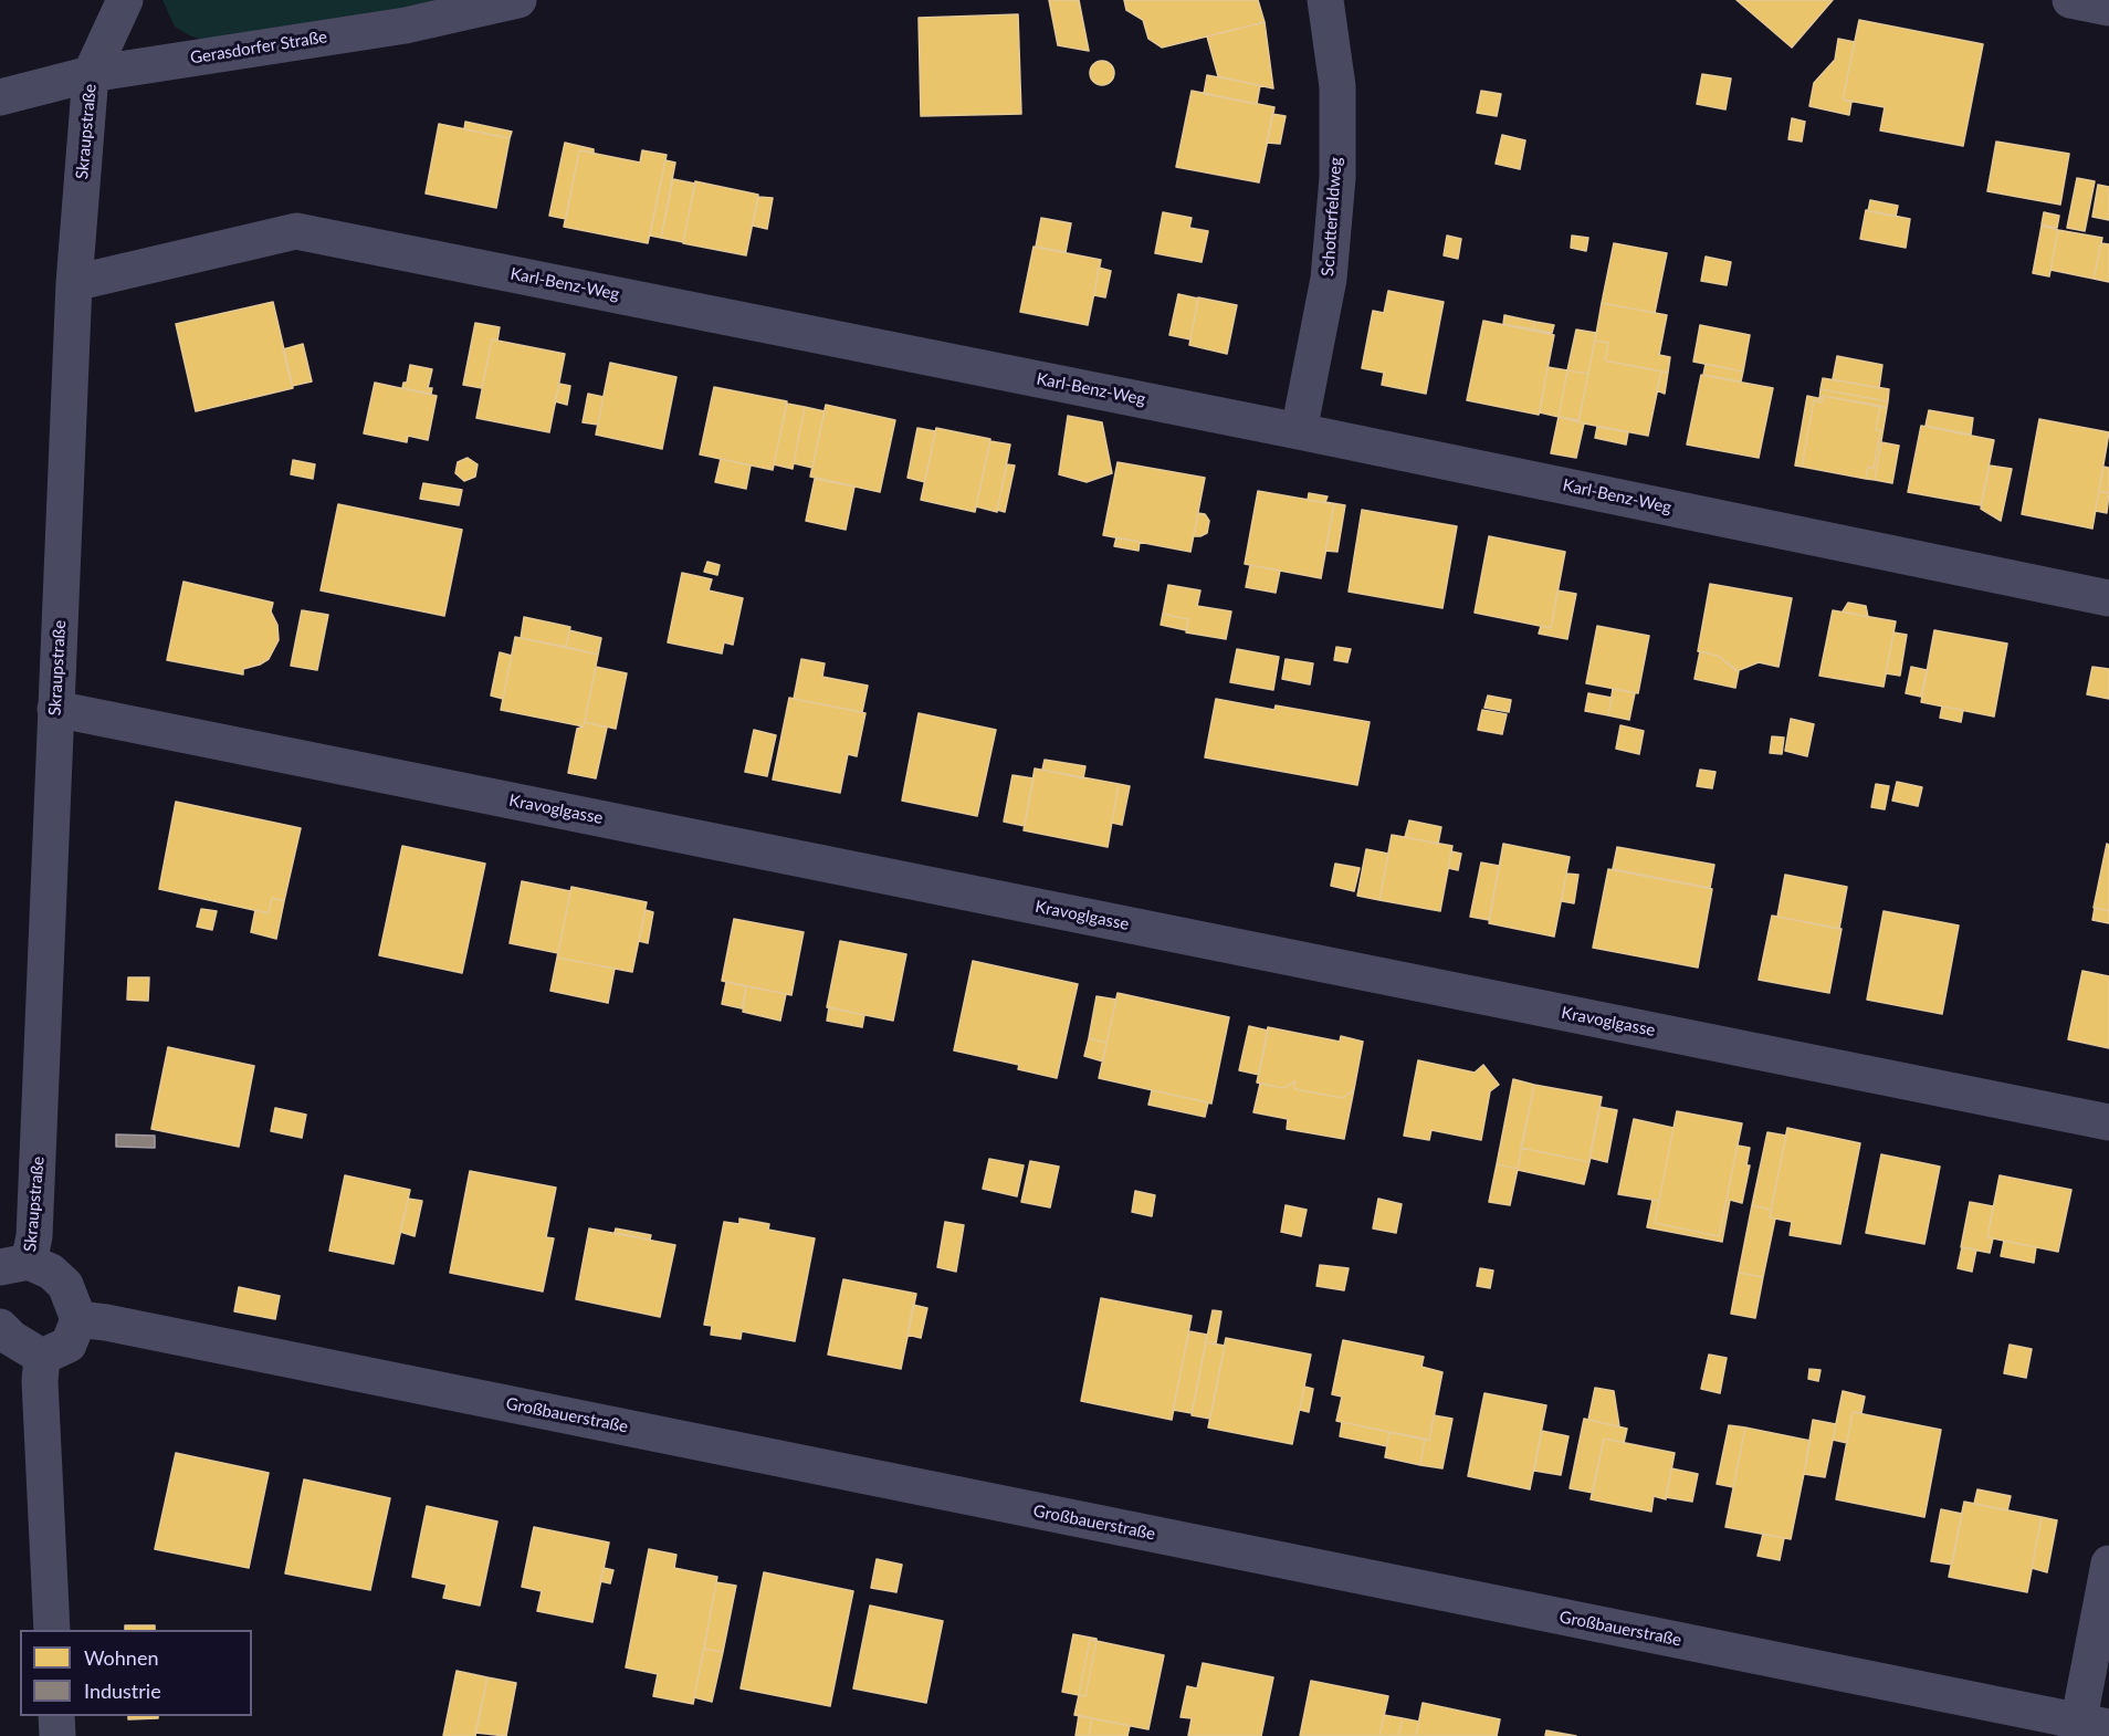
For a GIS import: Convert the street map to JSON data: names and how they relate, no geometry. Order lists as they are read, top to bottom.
{
  "streets": {
    "street": [
      "Gerasdorfer Straße",
      "Skraupstraße",
      "Schotterfeldweg",
      "Karl-Benz-Weg",
      "Kravoglgasse",
      "Großbauerstraße"
    ]
  },
  "crossings": [
    ["Gerasdorfer Straße", "Skraupstraße"],
    ["Skraupstraße", "Karl-Benz-Weg"],
    ["Skraupstraße", "Kravoglgasse"],
    ["Schotterfeldweg", "Karl-Benz-Weg"]
  ],
  "legend": ["Wohnen", "Industrie"]
}
